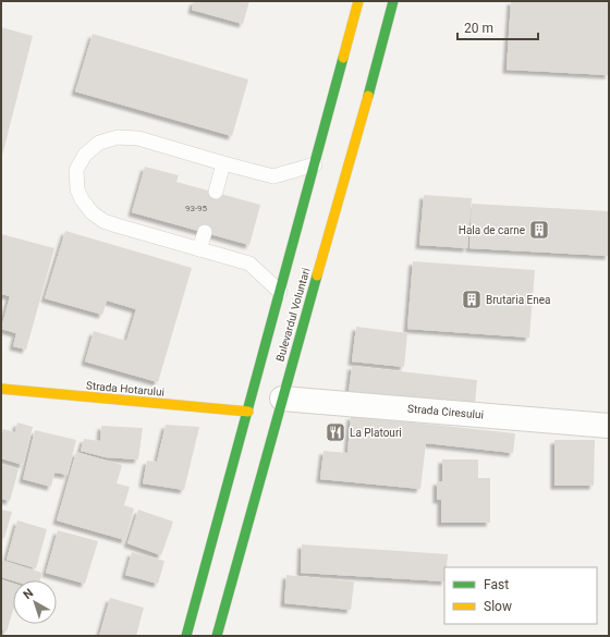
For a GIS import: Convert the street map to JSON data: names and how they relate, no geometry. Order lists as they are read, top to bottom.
{
  "streets": {
    "main road": ["Bulevardul Voluntari", "Strada Hotarului"],
    "street": ["Strada Ciresului"]
  },
  "crossings": [
    ["Bulevardul Voluntari", "Strada Hotarului"],
    ["Bulevardul Voluntari", "Strada Ciresului"]
  ],
  "places": {
    "building": ["Hala de carne", "Brutaria Enea"],
    "restaurant": ["La Platouri"]
  },
  "house_numbers": ["93-95"],
  "legend": ["Fast", "Slow"],
  "scale_bar": "20 m",
  "north": "top left"
}
